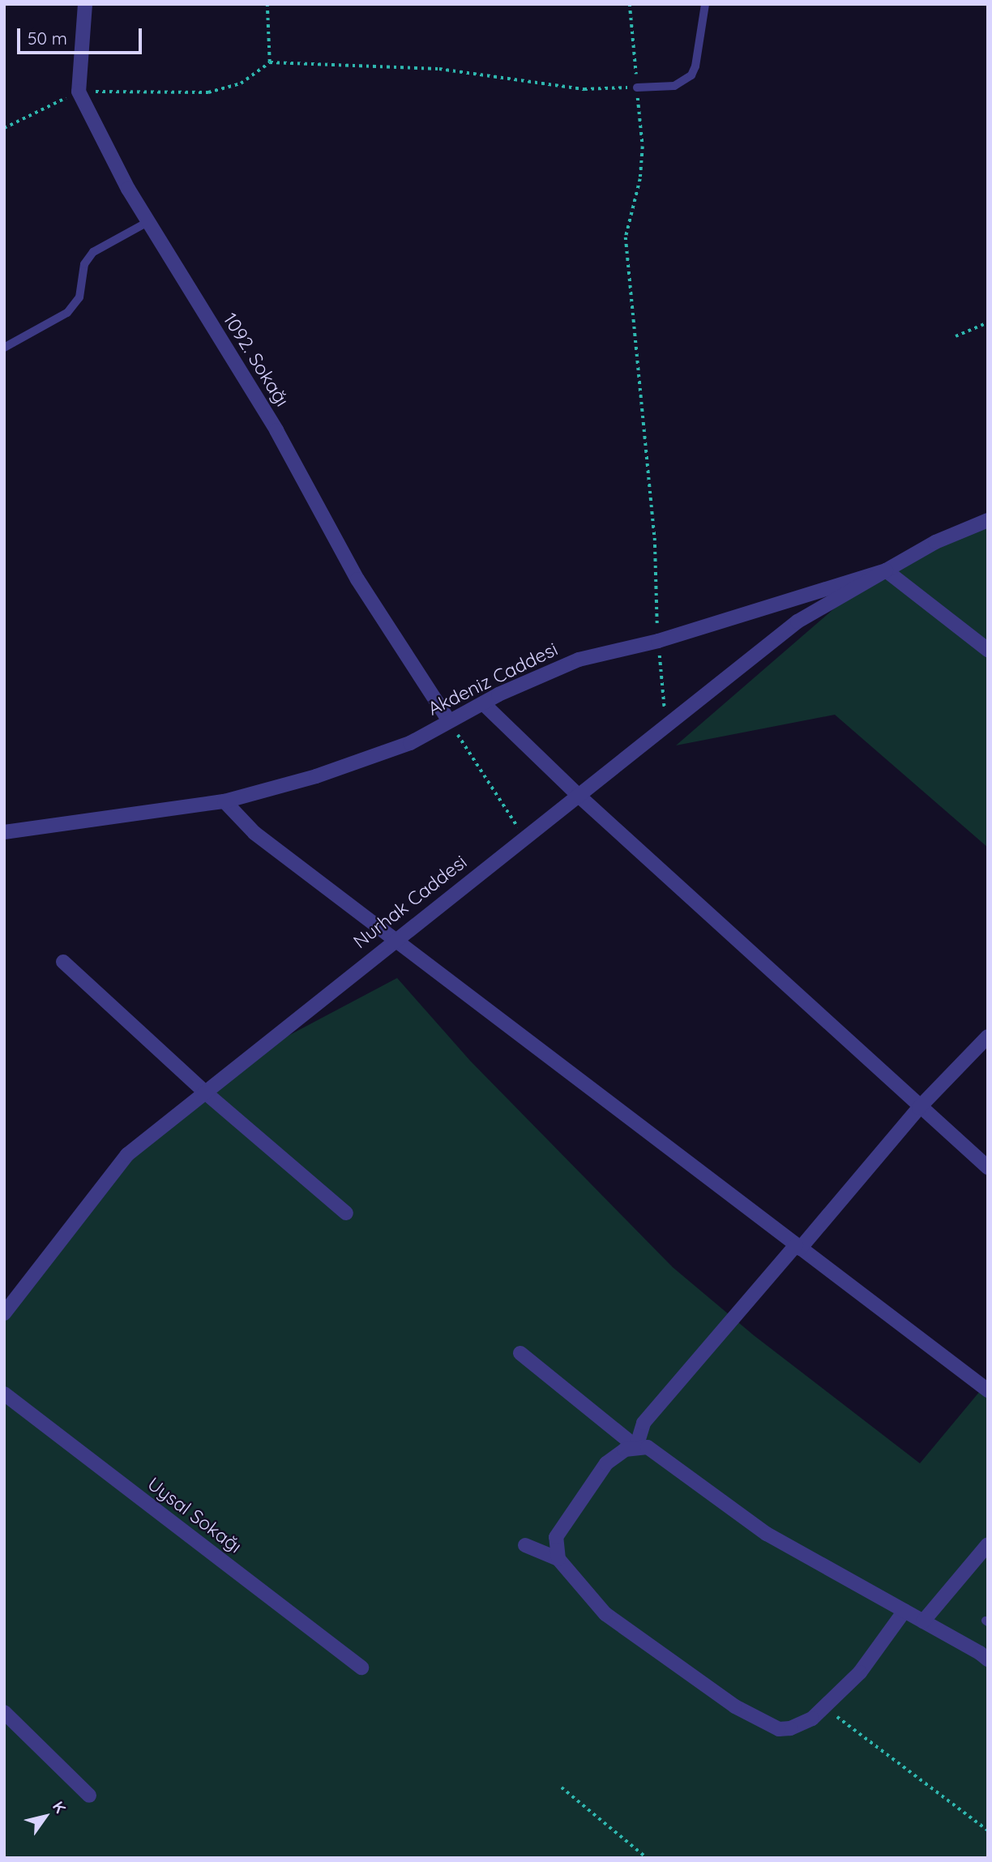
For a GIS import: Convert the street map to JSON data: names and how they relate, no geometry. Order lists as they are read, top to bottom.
{
  "streets": {
    "street": [
      "1092. Sokağı",
      "Akdeniz Caddesi",
      "Nurhak Caddesi",
      "Uysal Sokağı"
    ]
  },
  "crossings": [
    ["1092. Sokağı", "Akdeniz Caddesi"],
    ["Akdeniz Caddesi", "Nurhak Caddesi"]
  ],
  "scale_bar": "50 m",
  "north": "top right"
}
